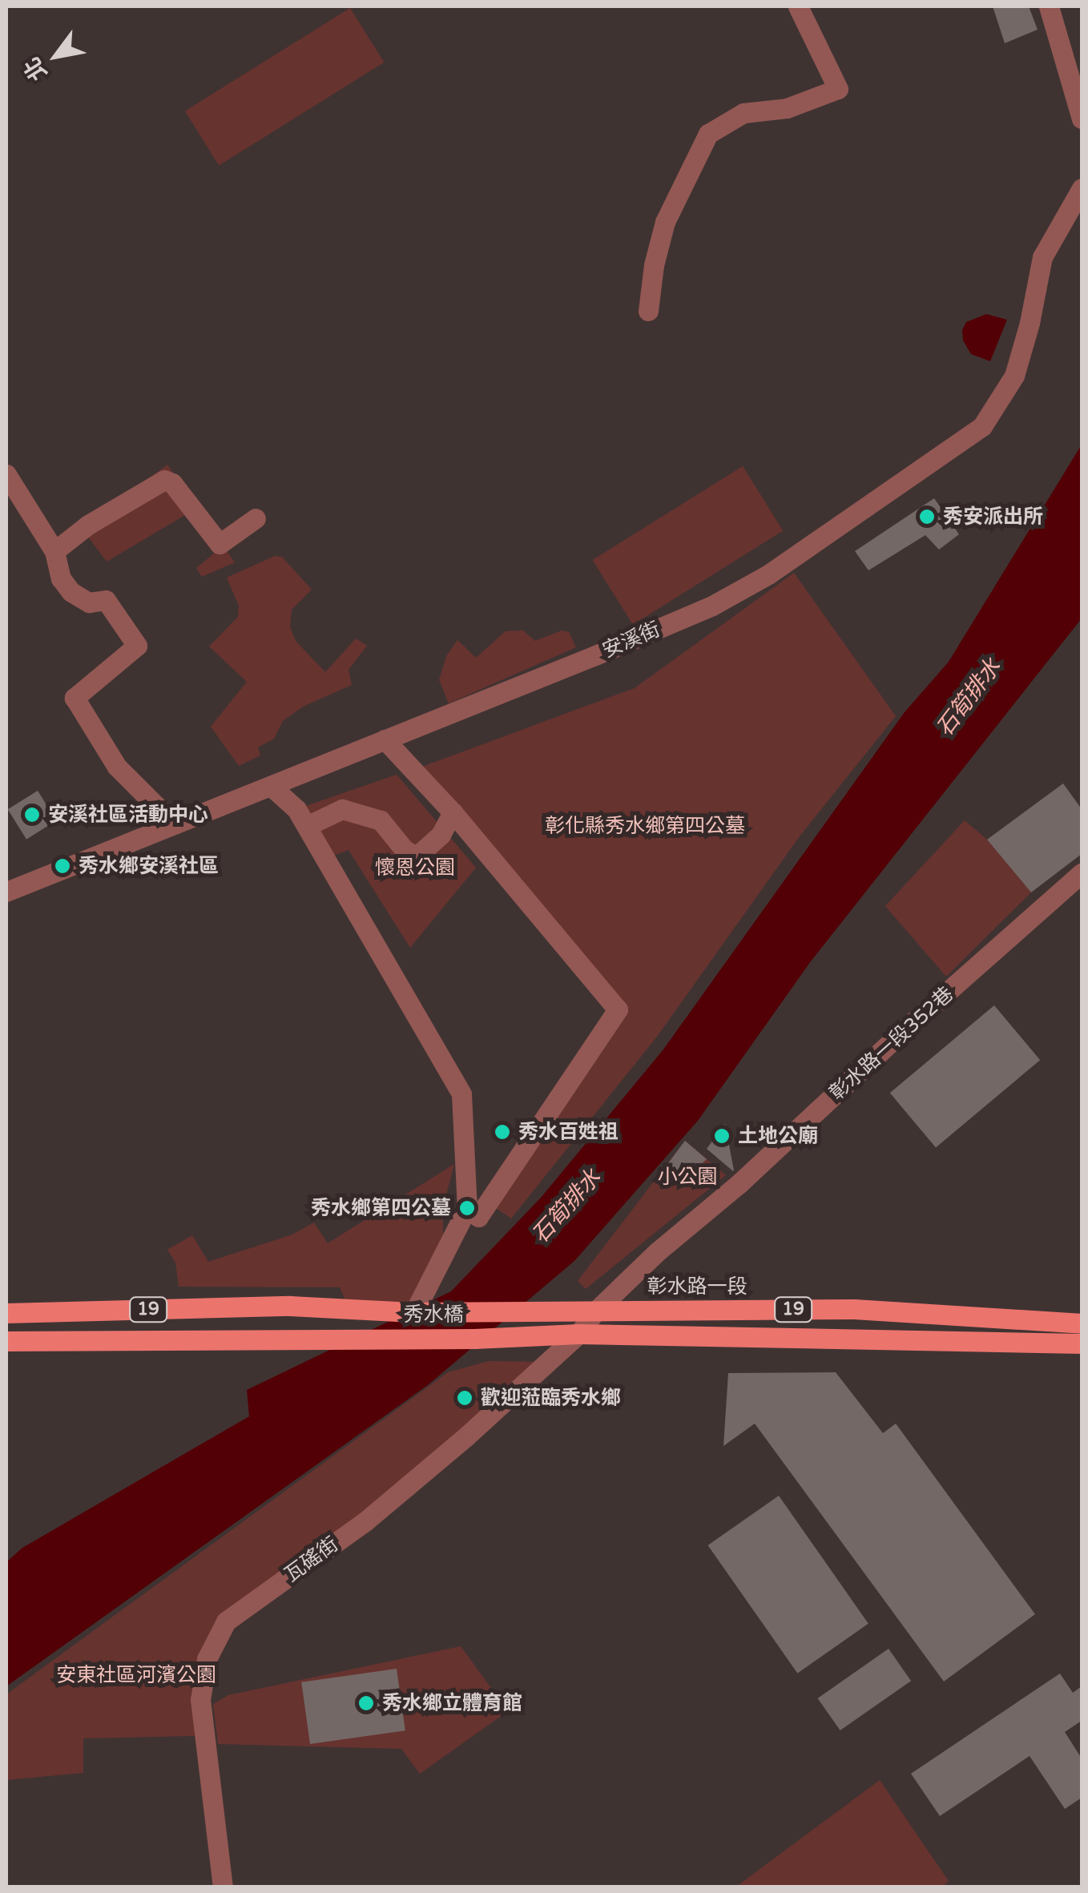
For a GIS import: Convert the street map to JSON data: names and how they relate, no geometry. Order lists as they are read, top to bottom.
{
  "streets": {
    "main road": ["彰水路一段", "19", "秀水橋"],
    "street": ["安溪街", "彰水路一段352巷", "瓦磘街"]
  },
  "crossings": [
    ["彰水路一段352巷", "彰水路一段"],
    ["彰水路一段352巷", "瓦磘街"],
    ["彰水路一段", "秀水橋"],
    ["彰水路一段", "瓦磘街"],
    ["19", "秀水橋"],
    ["19", "瓦磘街"],
    ["秀水橋", "瓦磘街"]
  ],
  "water": ["石筍排水"],
  "parks": [
    "彰化縣秀水鄉第四公墓",
    "懷恩公園",
    "小公園",
    "安東社區河濱公園"
  ],
  "places": [
    "秀安派出所",
    "安溪社區活動中心",
    "秀水鄉安溪社區",
    "秀水百姓祖",
    "土地公廟",
    "秀水鄉第四公墓",
    "歡迎蒞臨秀水鄉",
    "秀水鄉立體育館"
  ],
  "north": "bottom left"
}
